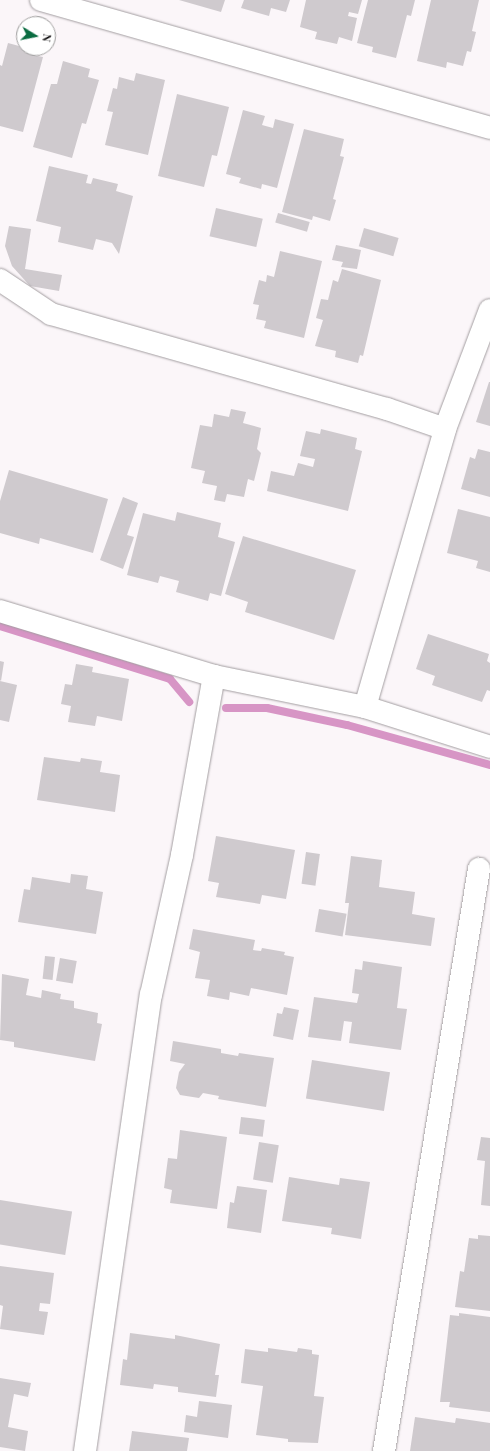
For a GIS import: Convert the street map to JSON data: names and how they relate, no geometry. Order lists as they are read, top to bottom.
{
  "north": "right"
}
